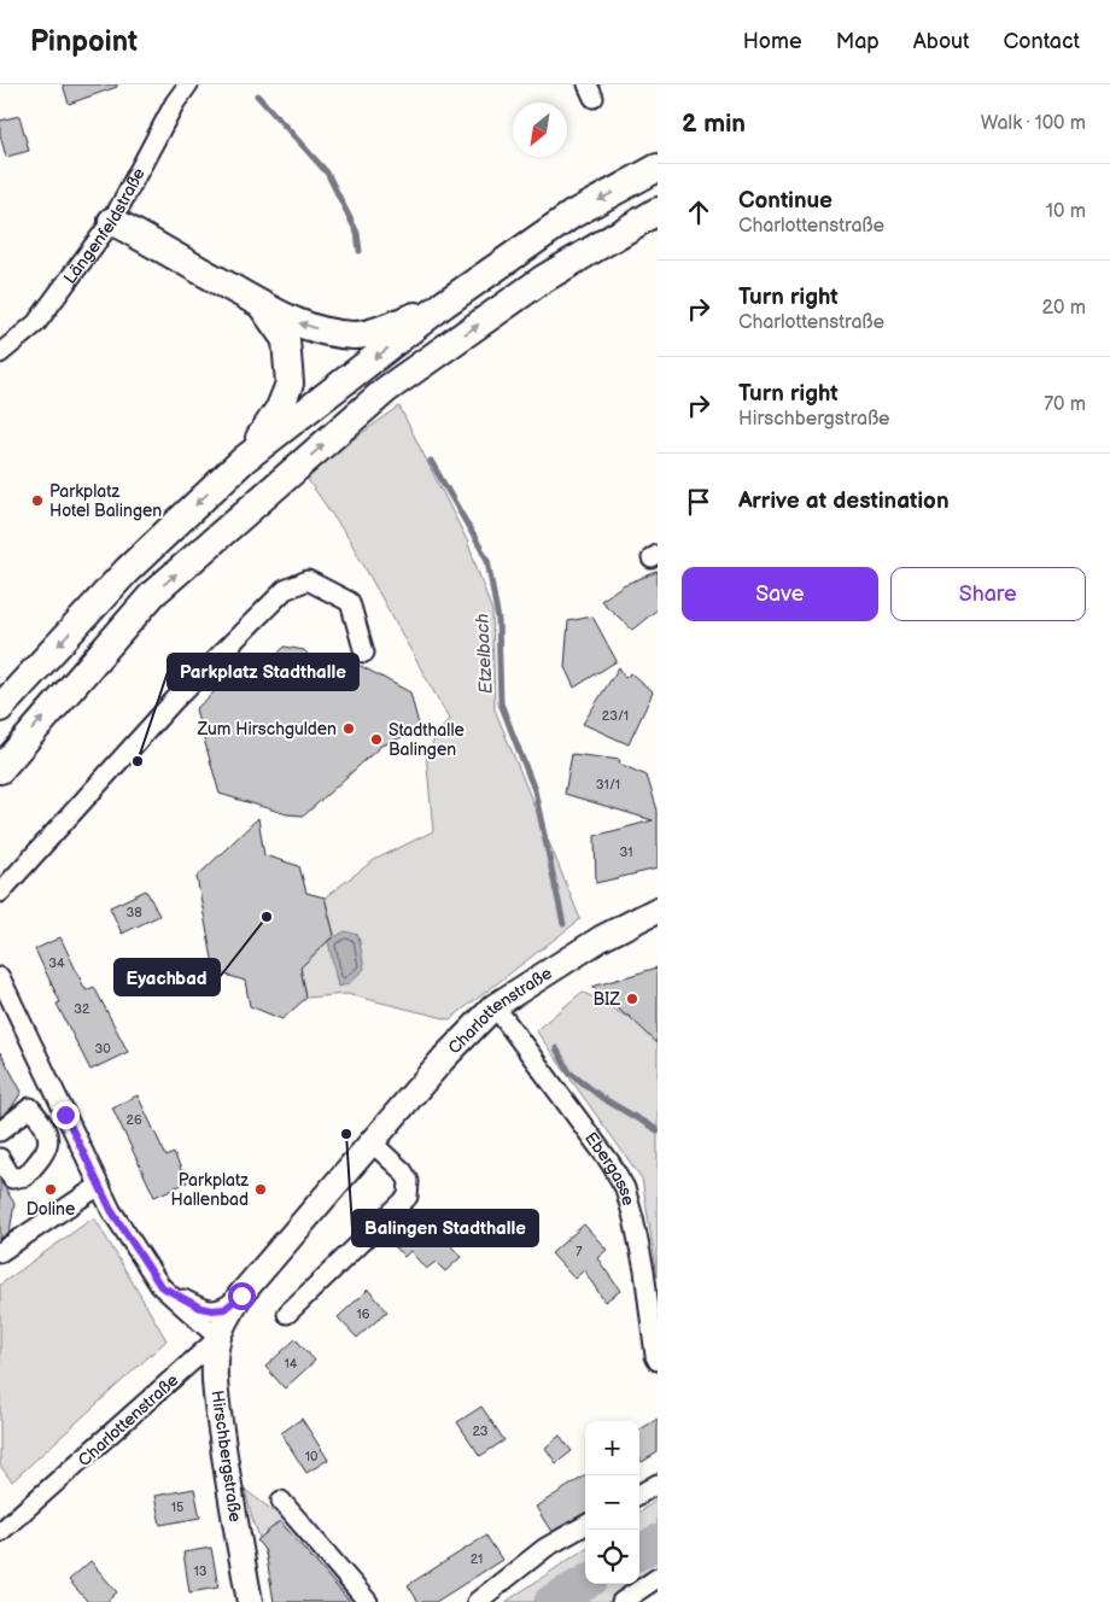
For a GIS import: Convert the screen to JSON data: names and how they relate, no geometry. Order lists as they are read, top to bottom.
{
  "streets": {
    "main road": ["Charlottenstraße", "Hirschbergstraße"],
    "street": ["Längenfeldstraße", "Ebergasse"]
  },
  "crossings": [
    ["Charlottenstraße", "Ebergasse"],
    ["Charlottenstraße", "Hirschbergstraße"]
  ],
  "water": ["Etzelbach"],
  "places": [
    "Parkplatz Hotel Balingen",
    "Zum Hirschgulden",
    "Stadthalle Balingen",
    "Parkplatz Stadthalle",
    "Eyachbad",
    "BIZ",
    "Balingen Stadthalle",
    "Doline",
    "Parkplatz Hallenbad"
  ],
  "house_numbers": [
    "23/1",
    "31/1",
    "31",
    "38",
    "34",
    "32",
    "30",
    "26",
    "7",
    "16",
    "14",
    "23",
    "10",
    "15",
    "21",
    "13"
  ],
  "north": "bottom left",
  "page": {
    "header": "Pinpoint",
    "nav": [
      "Home",
      "Map",
      "About",
      "Contact"
    ],
    "heading": ["2 min", "Walk · 100 m"],
    "list": [
      ["Continue", "Charlottenstraße", "10 m"],
      ["Turn right", "Charlottenstraße", "20 m"],
      ["Turn right", "Hirschbergstraße", "70 m"],
      "Arrive at destination"
    ],
    "buttons": ["Save", "Share"],
    "map_buttons": ["+", "−"]
  }
}
